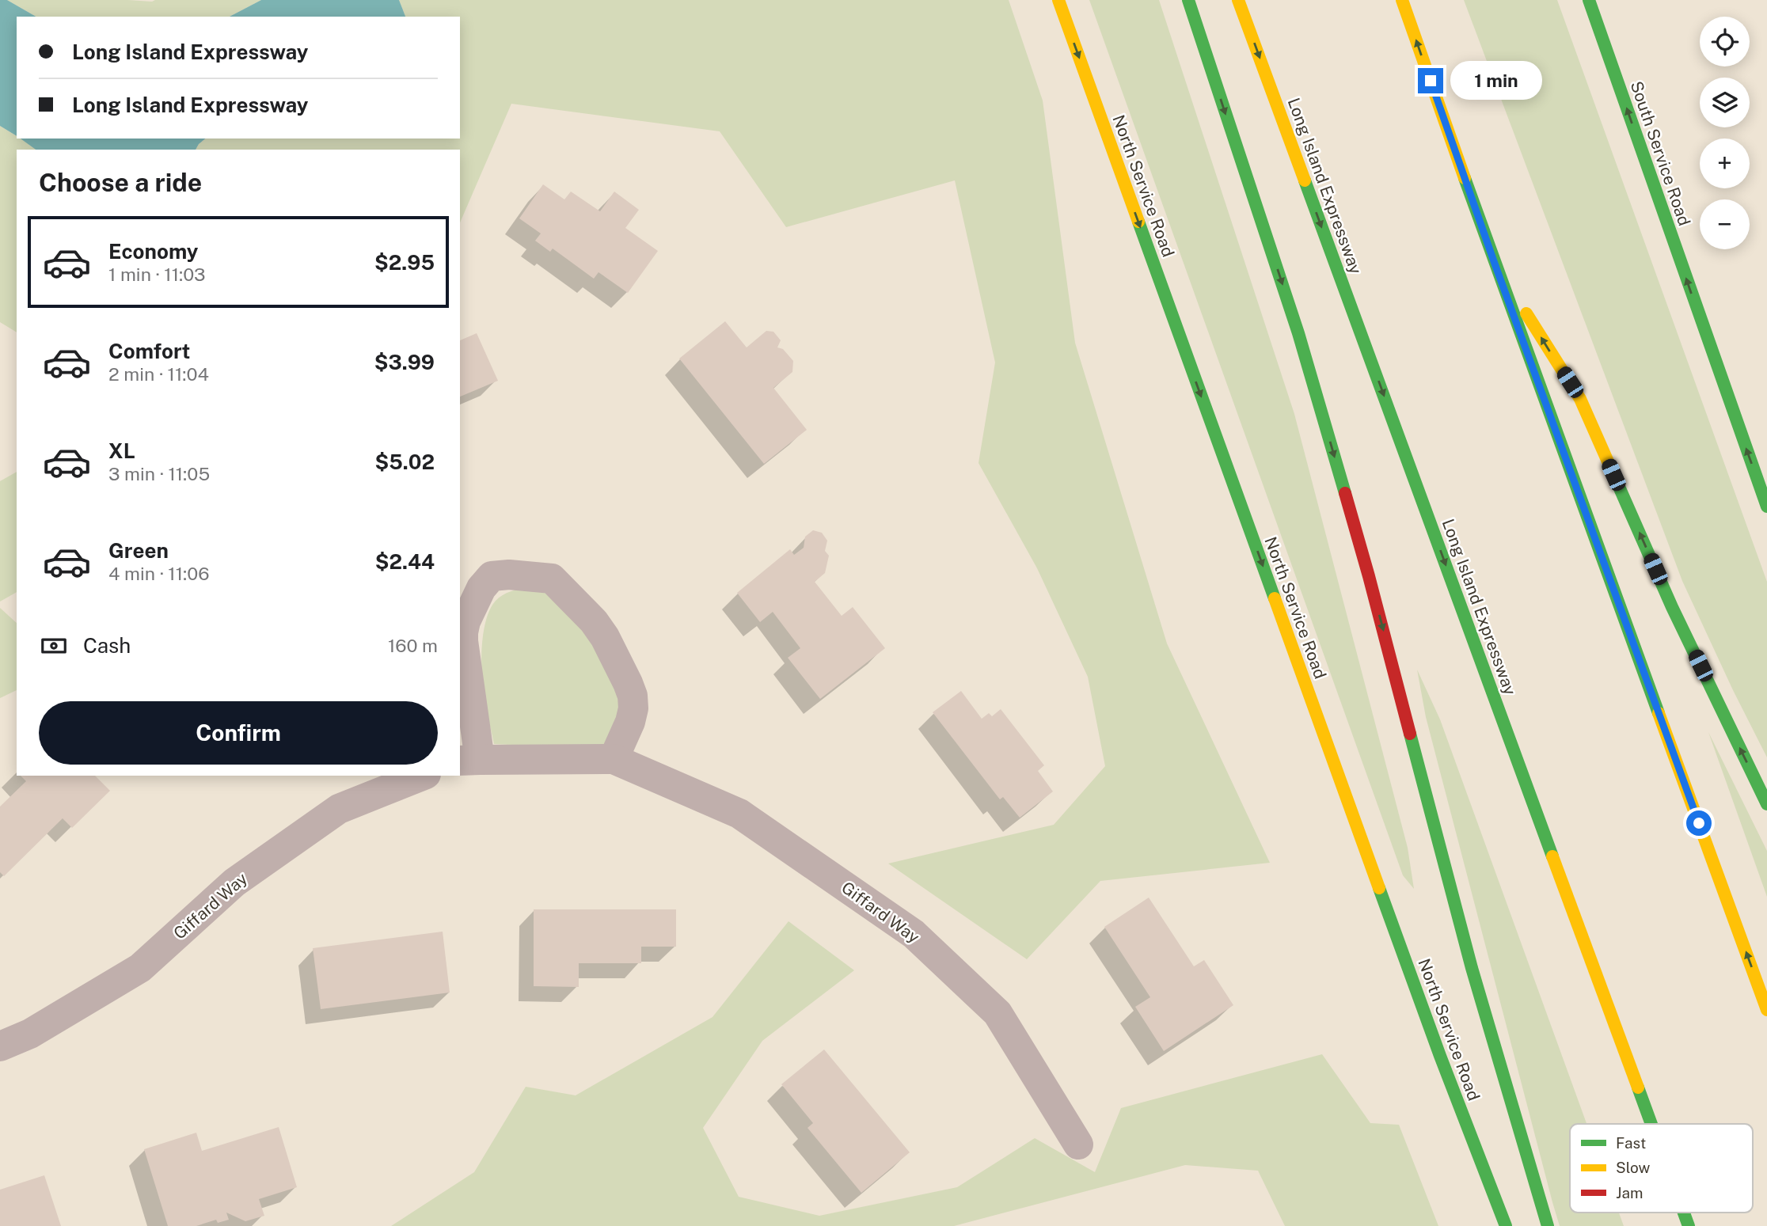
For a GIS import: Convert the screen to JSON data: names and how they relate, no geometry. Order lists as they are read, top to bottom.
{
  "streets": {
    "main road": ["South Service Road", "North Service Road", "Long Island Expressway"],
    "street": ["Giffard Way"]
  },
  "one_way": ["South Service Road"],
  "legend": ["Fast", "Slow", "Jam"],
  "page": {
    "map_buttons": ["+", "−"],
    "banner": ["Long Island Expressway", "Long Island Expressway"],
    "bubble": "1 min",
    "heading": "Choose a ride",
    "list": [
      {
        "name": "Economy",
        "note": "1 min · 11:03",
        "value": "$2.95"
      },
      {
        "name": "Comfort",
        "note": "2 min · 11:04",
        "value": "$3.99"
      },
      {
        "name": "XL",
        "note": "3 min · 11:05",
        "value": "$5.02"
      },
      {
        "name": "Green",
        "note": "4 min · 11:06",
        "value": "$2.44"
      }
    ],
    "pay": ["Cash", "160 m"],
    "buttons": "Confirm"
  }
}
